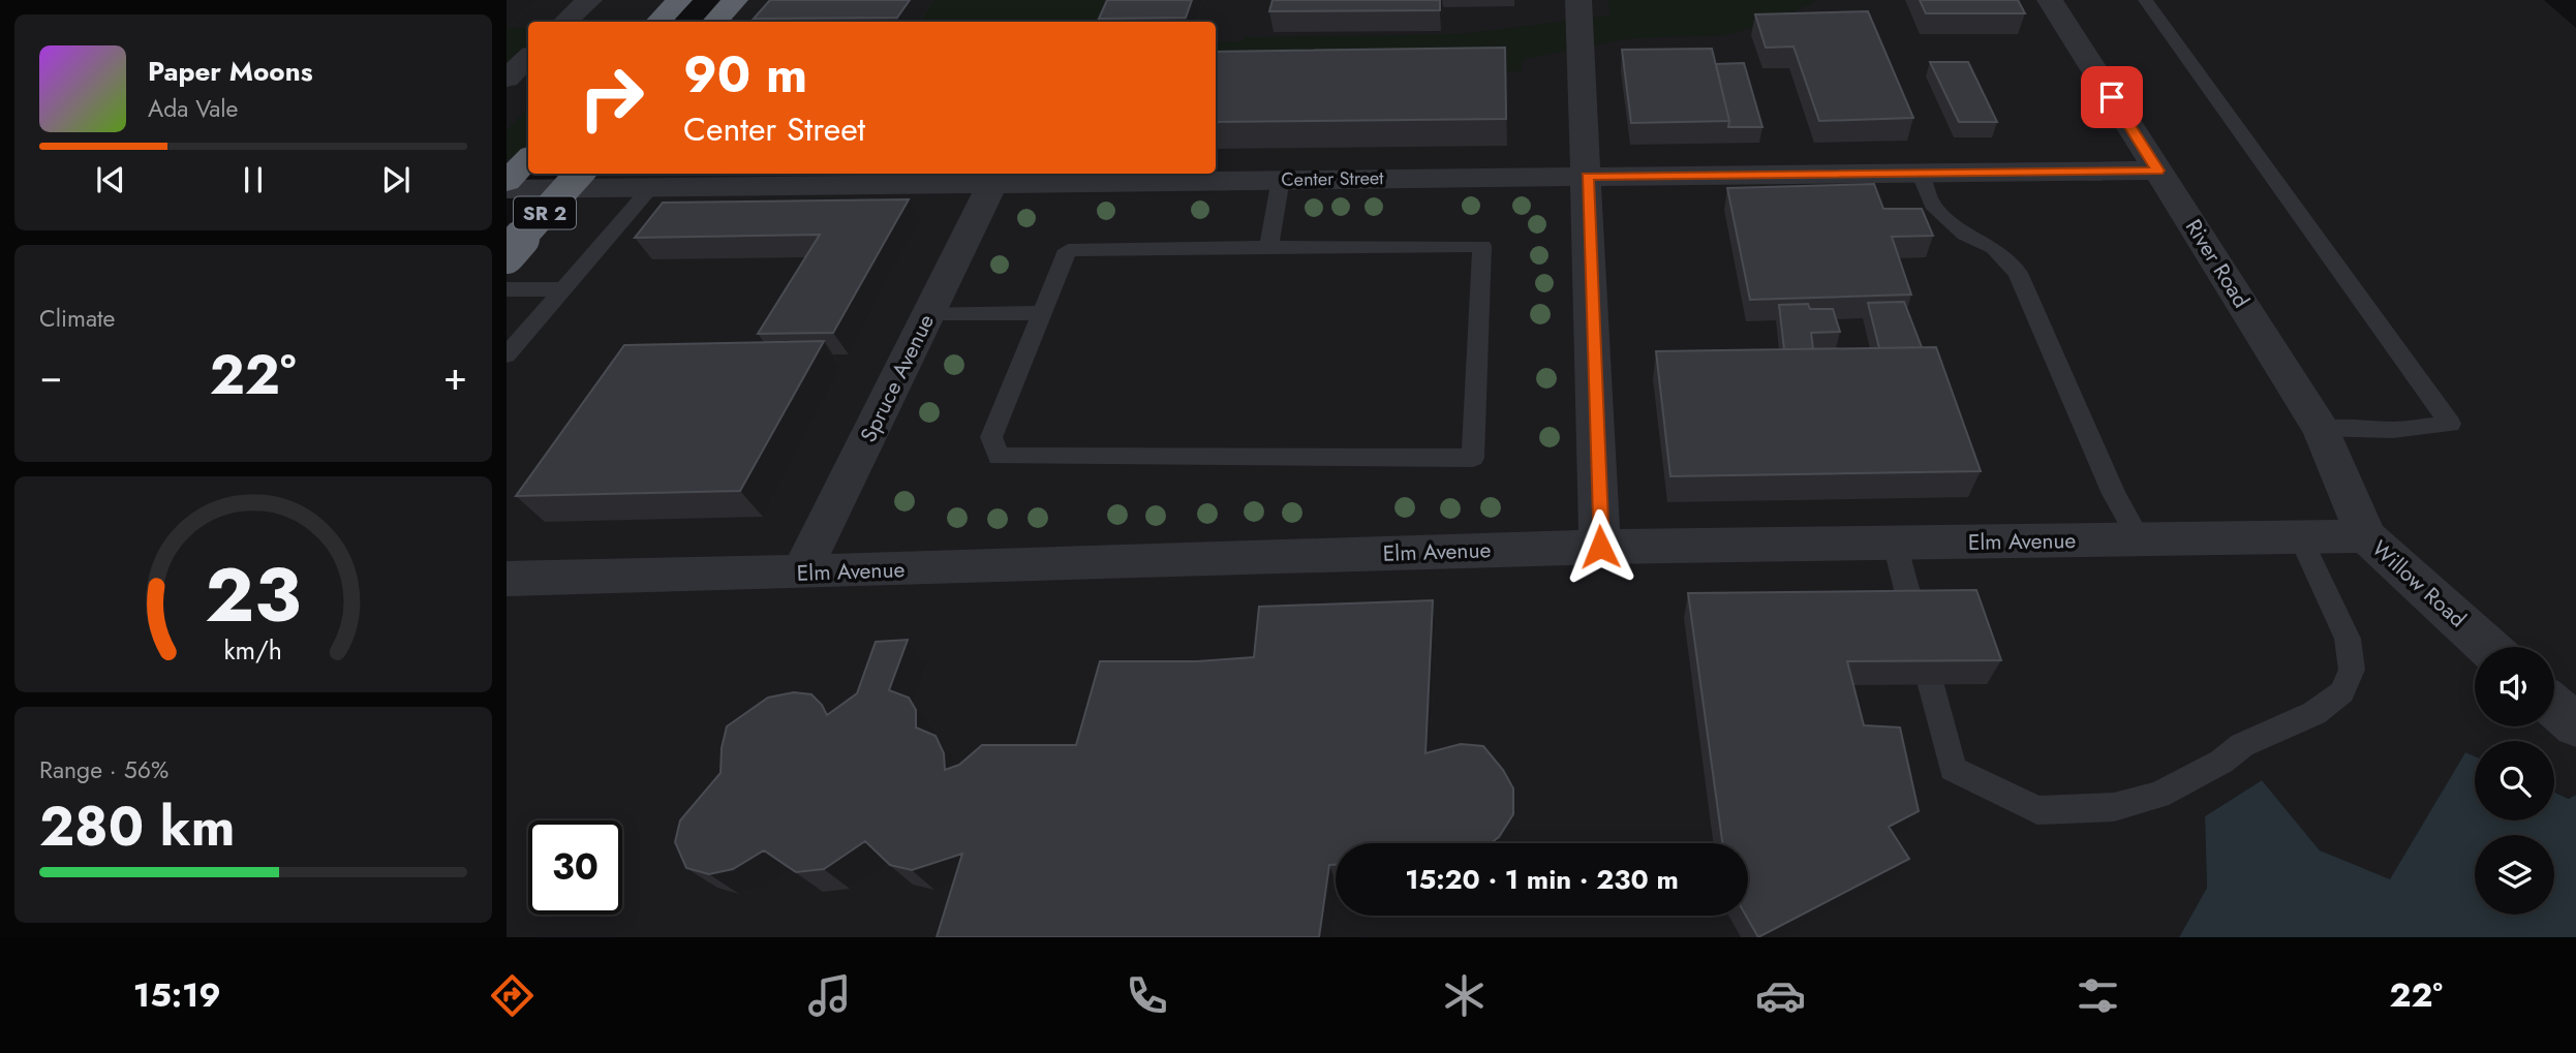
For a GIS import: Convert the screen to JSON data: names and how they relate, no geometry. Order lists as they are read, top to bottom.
{
  "streets": {
    "highway": ["SR 2"],
    "street": [
      "Center Street",
      "River Road",
      "Spruce Avenue",
      "Elm Avenue",
      "Willow Road"
    ]
  },
  "crossings": [
    ["Center Street", "River Road"],
    ["Center Street", "Spruce Avenue"],
    ["River Road", "Elm Avenue"],
    ["River Road", "Willow Road"],
    ["Spruce Avenue", "Elm Avenue"],
    ["Elm Avenue", "Willow Road"]
  ],
  "page": {
    "turn": ["90 m", "Center Street"],
    "song": ["Paper Moons", "Ada Vale"],
    "tile": [
      "Climate",
      ["Range · 56%", "280 km"]
    ],
    "heat": ["−", "22°", "+"],
    "limit": "30",
    "trip": "15:20 · 1 min · 230 m",
    "tabs": ["15:19", "22°"],
    "gauge": ["23", "km/h"]
  }
}
